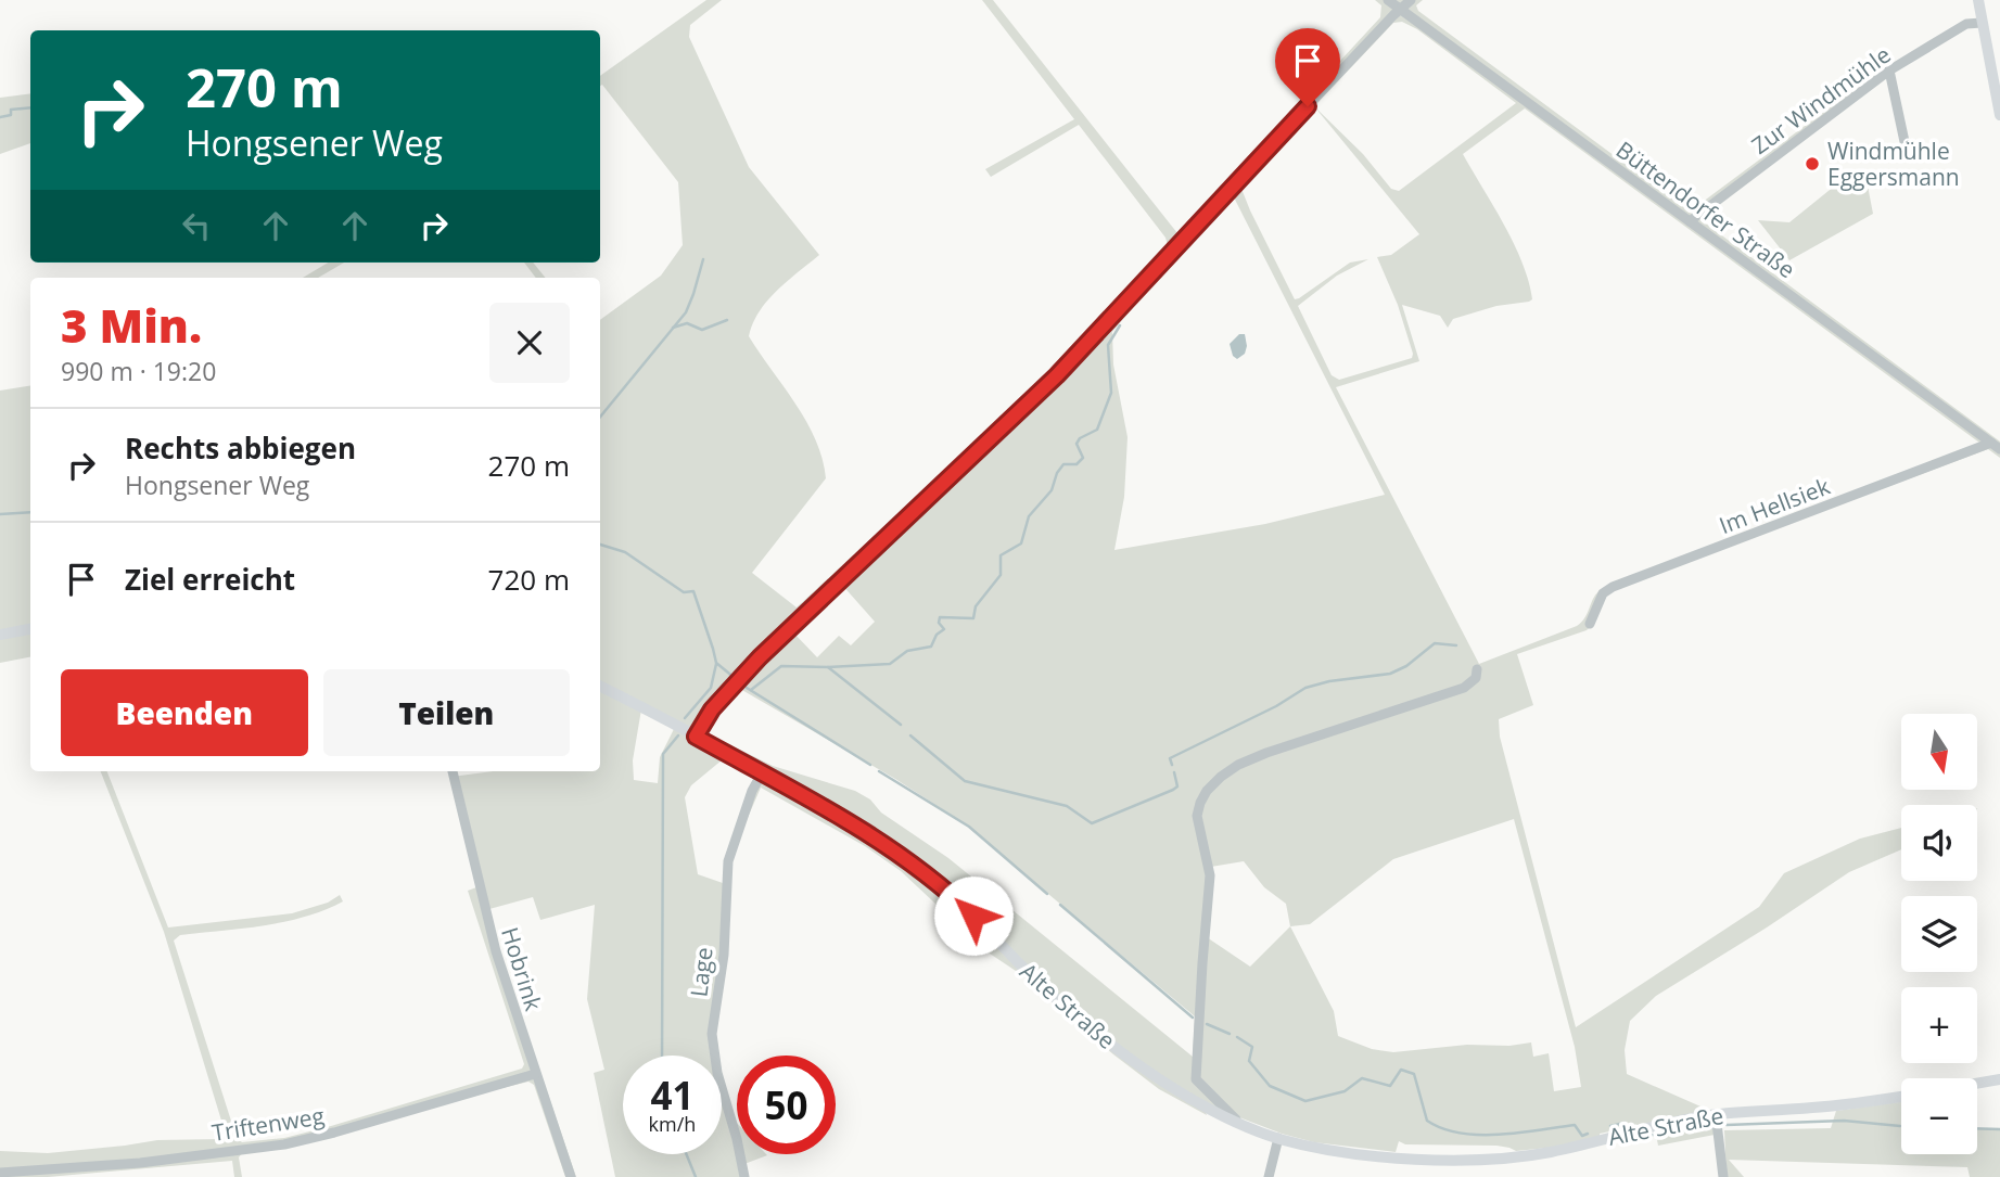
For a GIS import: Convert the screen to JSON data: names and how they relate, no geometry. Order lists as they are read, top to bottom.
{
  "streets": {
    "main road": ["Alte Straße"],
    "street": [
      "Zur Windmühle",
      "Büttendorfer Straße",
      "Im Hellsiek",
      "Hobrink",
      "Lage",
      "Triftenweg"
    ]
  },
  "crossings": [
    ["Zur Windmühle", "Büttendorfer Straße"],
    ["Büttendorfer Straße", "Im Hellsiek"],
    ["Hobrink", "Triftenweg"],
    ["Lage", "Alte Straße"]
  ],
  "places": ["Windmühle Eggersmann"],
  "north": "bottom",
  "page": {
    "turn": ["270 m", "Hongsener Weg"],
    "heading": ["3 Min.", "990 m · 19:20"],
    "list": [
      {
        "name": "Rechts abbiegen",
        "note": "Hongsener Weg",
        "value": "270 m"
      },
      {
        "name": "Ziel erreicht",
        "value": "720 m"
      }
    ],
    "buttons": ["Beenden", "Teilen"],
    "map_buttons": ["+", "−"],
    "speed": "41 km/h",
    "limit": "50"
  }
}
